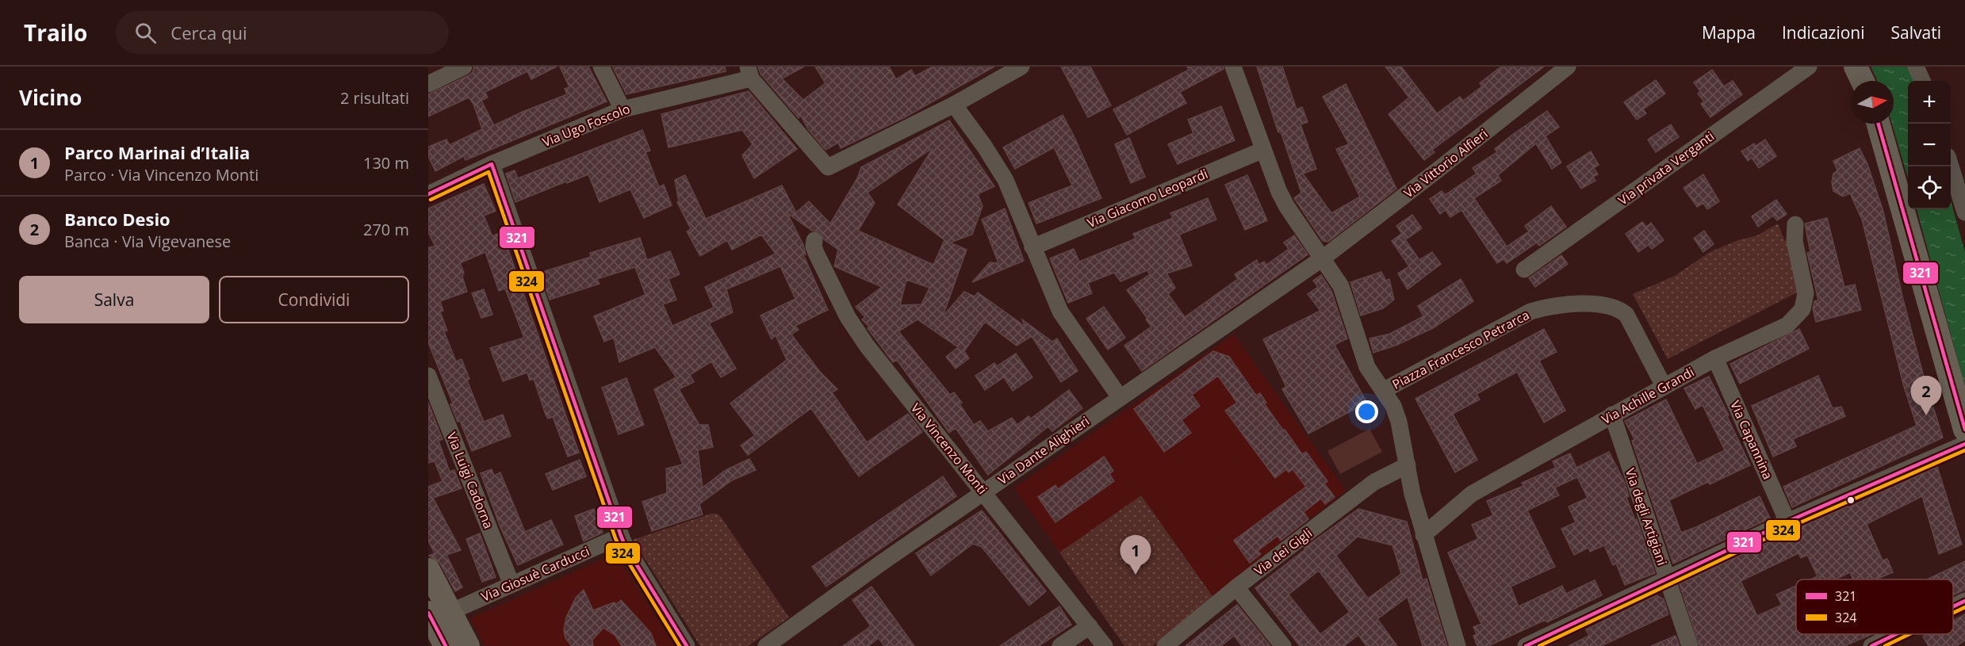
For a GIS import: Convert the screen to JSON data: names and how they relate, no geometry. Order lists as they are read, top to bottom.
{
  "streets": {
    "street": [
      "Via Ugo Foscolo",
      "Via Vittorio Alfieri",
      "Via privata Verganti",
      "Via Giacomo Leopardi",
      "Piazza Francesco Petrarca",
      "Via Achille Grandi",
      "Via Capannina",
      "Via Vincenzo Monti",
      "Via Dante Alighieri",
      "Via Luigi Cadorna",
      "Via degli Artigiani",
      "Via dei Gigli",
      "Via Giosuè Carducci"
    ]
  },
  "crossings": [
    ["Via Vittorio Alfieri", "Via Dante Alighieri"],
    ["Piazza Francesco Petrarca", "Via Achille Grandi"],
    ["Via Achille Grandi", "Via Capannina"],
    ["Via Achille Grandi", "Via degli Artigiani"],
    ["Via Vincenzo Monti", "Via Dante Alighieri"],
    ["Via Luigi Cadorna", "Via Giosuè Carducci"]
  ],
  "lines": ["transit line 321", "transit line 324"],
  "legend": ["321", "324"],
  "north": "right",
  "page": {
    "header": "Trailo",
    "search": "Cerca qui",
    "nav": ["Mappa", "Indicazioni", "Salvati"],
    "heading": ["Vicino", "2 risultati"],
    "map_buttons": ["+", "−"],
    "list": [
      {
        "mark": "1",
        "name": "Parco Marinai d’Italia",
        "note": "Parco · Via Vincenzo Monti",
        "value": "130 m"
      },
      {
        "mark": "2",
        "name": "Banco Desio",
        "note": "Banca · Via Vigevanese",
        "value": "270 m"
      }
    ],
    "buttons": ["Salva", "Condividi"],
    "pins": ["2", "1"]
  }
}
